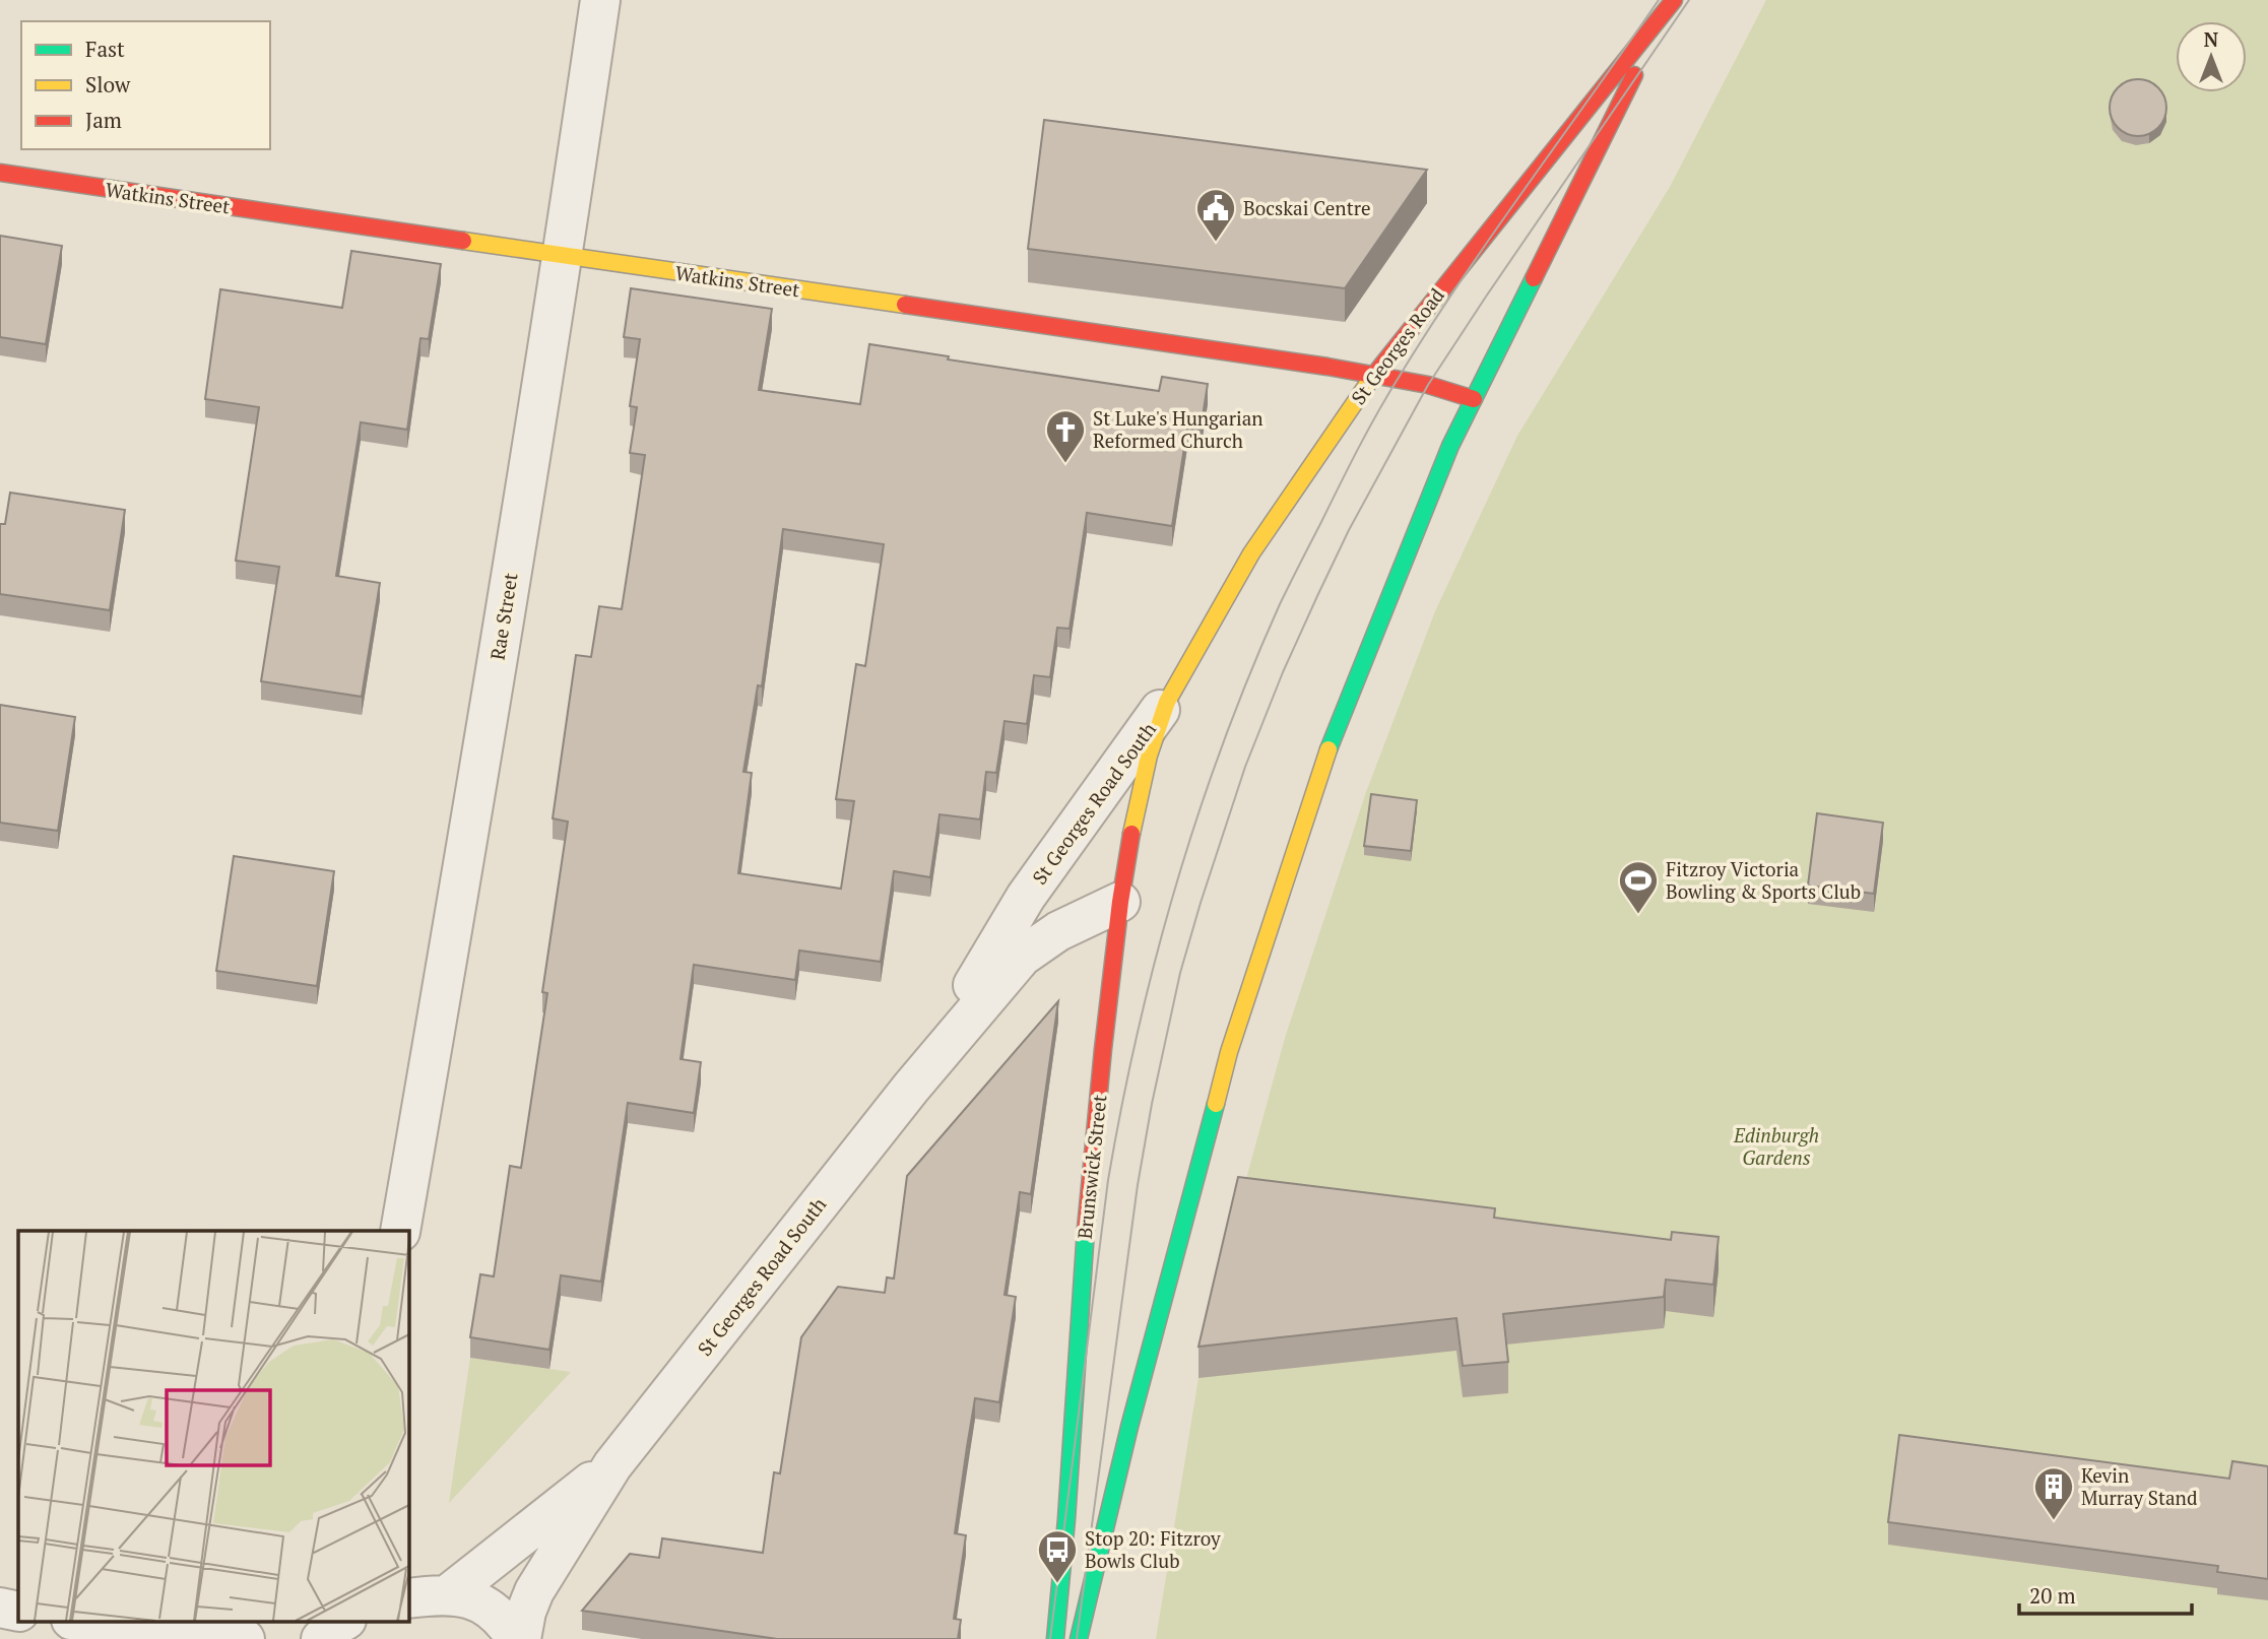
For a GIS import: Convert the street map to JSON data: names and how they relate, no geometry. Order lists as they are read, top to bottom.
{
  "streets": {
    "main road": ["Watkins Street", "St Georges Road", "Brunswick Street"],
    "street": ["Rae Street", "St Georges Road South"]
  },
  "crossings": [
    ["Watkins Street", "St Georges Road"],
    ["Watkins Street", "Rae Street"],
    ["St Georges Road", "St Georges Road South"],
    ["St Georges Road", "Brunswick Street"],
    ["St Georges Road South", "Brunswick Street"]
  ],
  "parks": ["Edinburgh Gardens"],
  "places": {
    "public building": ["Bocskai Centre"],
    "church": ["St Luke's Hungarian Reformed Church"],
    "sports": ["Fitzroy Victoria Bowling & Sports Club"],
    "building": ["Kevin Murray Stand"],
    "bus stop": ["Stop 20: Fitzroy Bowls Club"]
  },
  "legend": ["Fast", "Slow", "Jam"],
  "scale_bar": "20 m",
  "north": "top"
}
